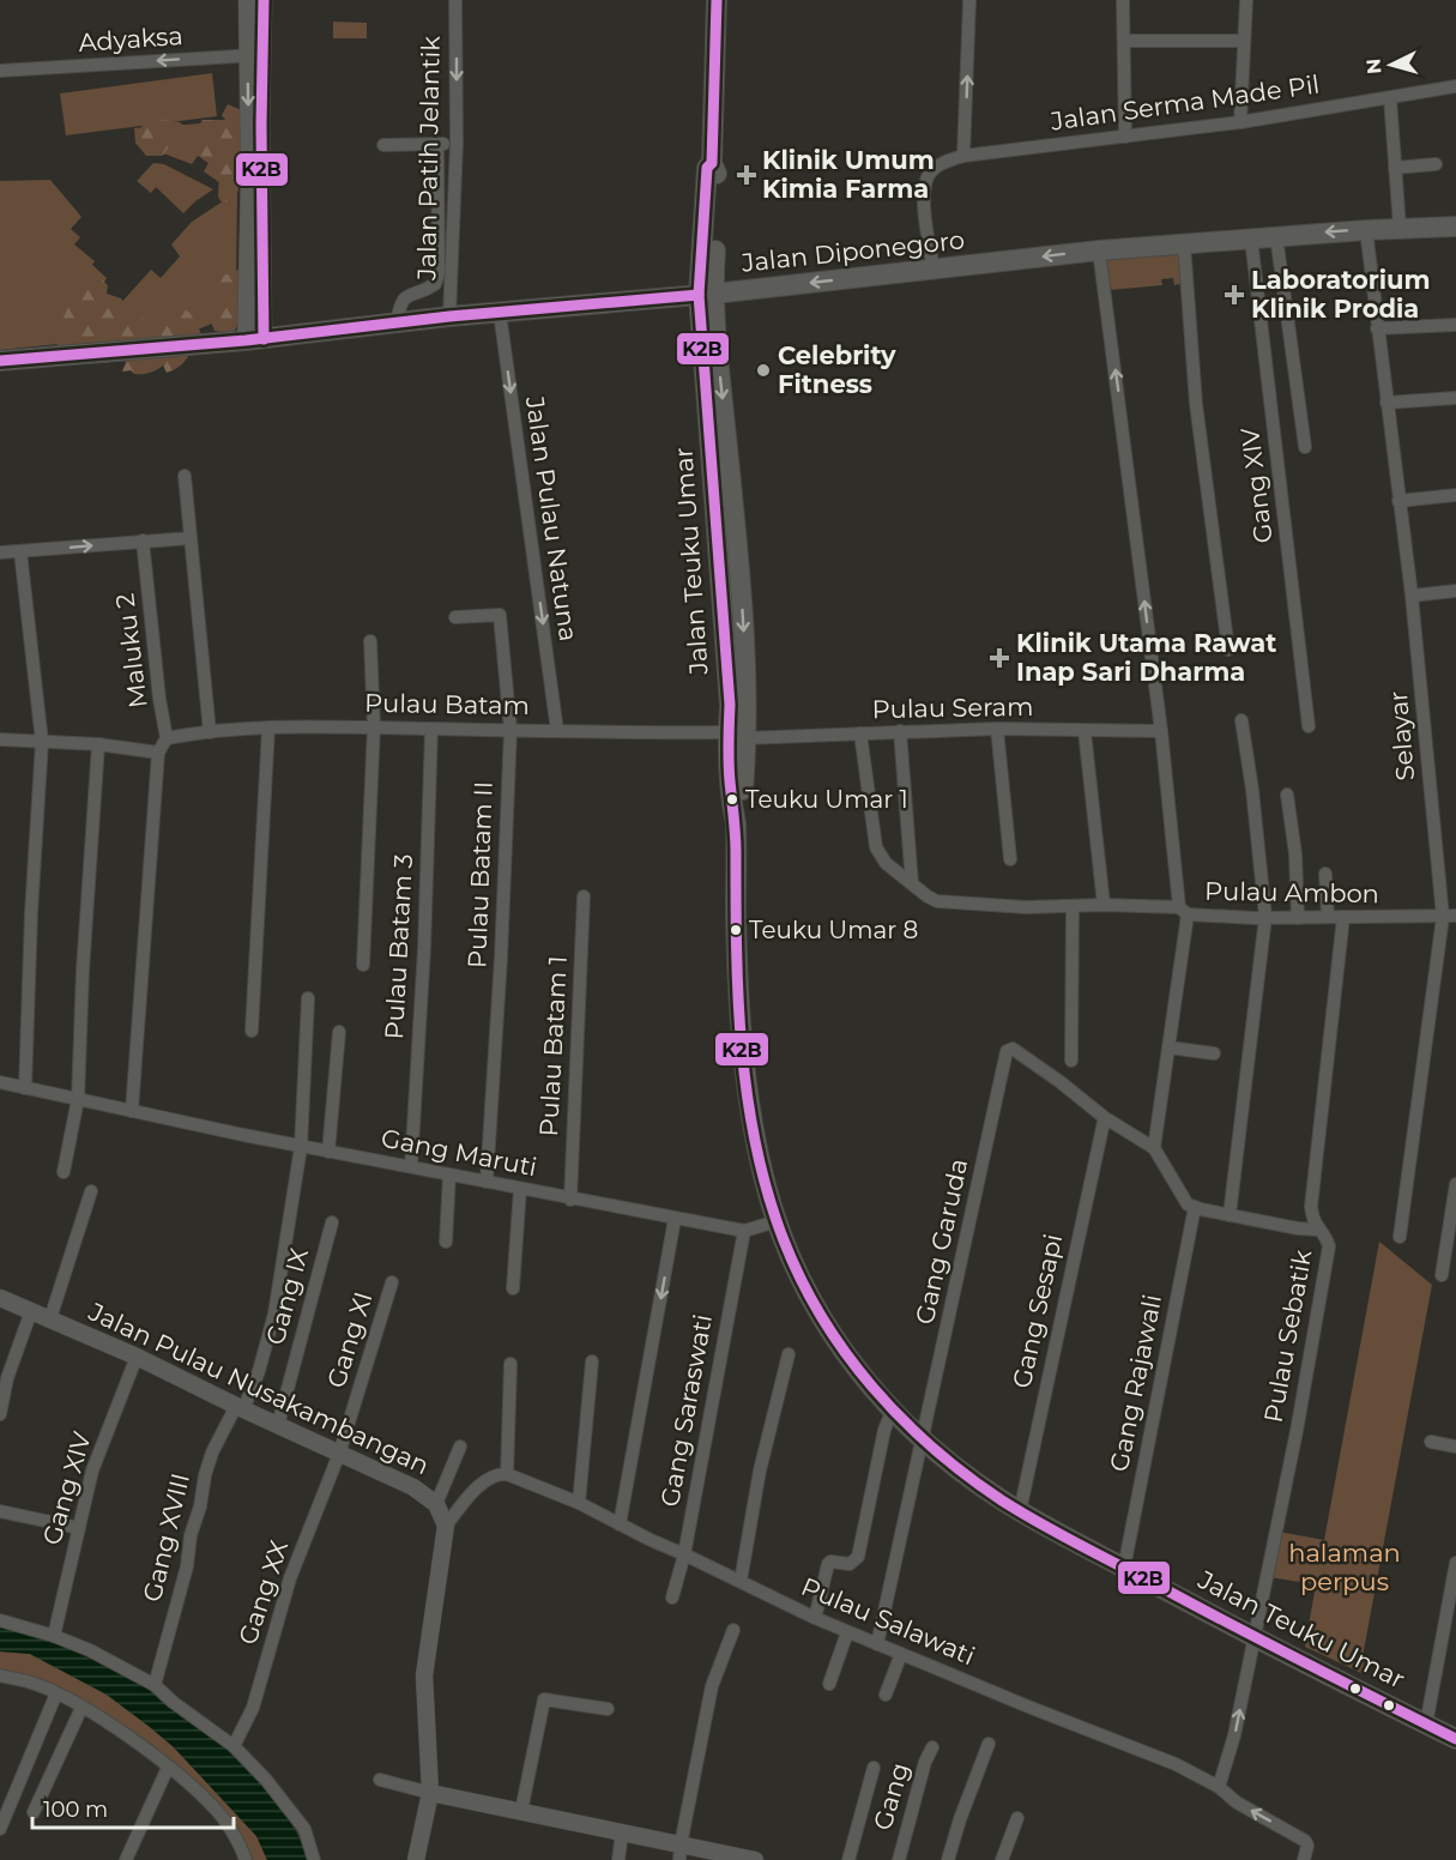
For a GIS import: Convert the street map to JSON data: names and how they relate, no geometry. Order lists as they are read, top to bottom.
{
  "streets": {
    "main road": ["Jalan Diponegoro", "Jalan Teuku Umar"],
    "street": [
      "Adyaksa",
      "Jalan Serma Made Pil",
      "Jalan Patih Jelantik",
      "Gang XIV",
      "Jalan Pulau Natuna",
      "Maluku 2",
      "Pulau Batam",
      "Pulau Seram",
      "Selayar",
      "Pulau Batam II",
      "Pulau Ambon",
      "Pulau Batam 3",
      "Pulau Batam 1",
      "Gang Maruti",
      "Gang Garuda",
      "Gang IX",
      "Gang Sesapi",
      "Pulau Sebatik",
      "Gang XI",
      "Gang Rajawali",
      "Jalan Pulau Nusakambangan",
      "Gang Saraswati",
      "Gang XVIII",
      "Gang XX",
      "Pulau Salawati",
      "Gang"
    ]
  },
  "crossings": [
    ["Jalan Serma Made Pil", "Jalan Diponegoro"],
    ["Jalan Patih Jelantik", "Jalan Diponegoro"],
    ["Jalan Diponegoro", "Gang XIV"],
    ["Jalan Diponegoro", "Jalan Pulau Natuna"],
    ["Jalan Diponegoro", "Jalan Teuku Umar"],
    ["Jalan Diponegoro", "Selayar"],
    ["Jalan Diponegoro", "Pulau Ambon"],
    ["Gang XIV", "Jalan Pulau Nusakambangan"],
    ["Jalan Pulau Natuna", "Pulau Batam"],
    ["Jalan Teuku Umar", "Pulau Batam"],
    ["Jalan Teuku Umar", "Pulau Seram"],
    ["Jalan Teuku Umar", "Gang Maruti"],
    ["Jalan Teuku Umar", "Gang Garuda"],
    ["Jalan Teuku Umar", "Gang Sesapi"],
    ["Jalan Teuku Umar", "Pulau Sebatik"],
    ["Jalan Teuku Umar", "Gang Rajawali"],
    ["Maluku 2", "Pulau Batam"],
    ["Pulau Batam", "Pulau Seram"],
    ["Pulau Batam", "Pulau Batam II"],
    ["Pulau Batam", "Pulau Batam 3"],
    ["Pulau Seram", "Pulau Ambon"],
    ["Selayar", "Pulau Ambon"],
    ["Pulau Batam II", "Gang Maruti"],
    ["Pulau Ambon", "Pulau Sebatik"],
    ["Pulau Batam 3", "Gang Maruti"],
    ["Pulau Batam 1", "Gang Maruti"],
    ["Gang Maruti", "Gang Saraswati"],
    ["Gang Maruti", "Gang XVIII"],
    ["Gang Garuda", "Pulau Salawati"],
    ["Gang IX", "Jalan Pulau Nusakambangan"],
    ["Pulau Sebatik", "Pulau Salawati"],
    ["Gang XI", "Jalan Pulau Nusakambangan"],
    ["Gang XI", "Gang XX"],
    ["Jalan Pulau Nusakambangan", "Gang XVIII"],
    ["Jalan Pulau Nusakambangan", "Gang XX"],
    ["Gang Saraswati", "Pulau Salawati"]
  ],
  "one_way": ["Adyaksa", "Jalan Patih Jelantik", "Jalan Pulau Natuna"],
  "parks": ["halaman perpus"],
  "places": {
    "health": ["Klinik Umum Kimia Farma", "Laboratorium Klinik Prodia", "Klinik Utama Rawat Inap Sari Dharma"],
    "other": ["Celebrity Fitness", "Teuku Umar 1", "Teuku Umar 8"]
  },
  "lines": ["transit line K2B"],
  "scale_bar": "100 m",
  "north": "left"
}
